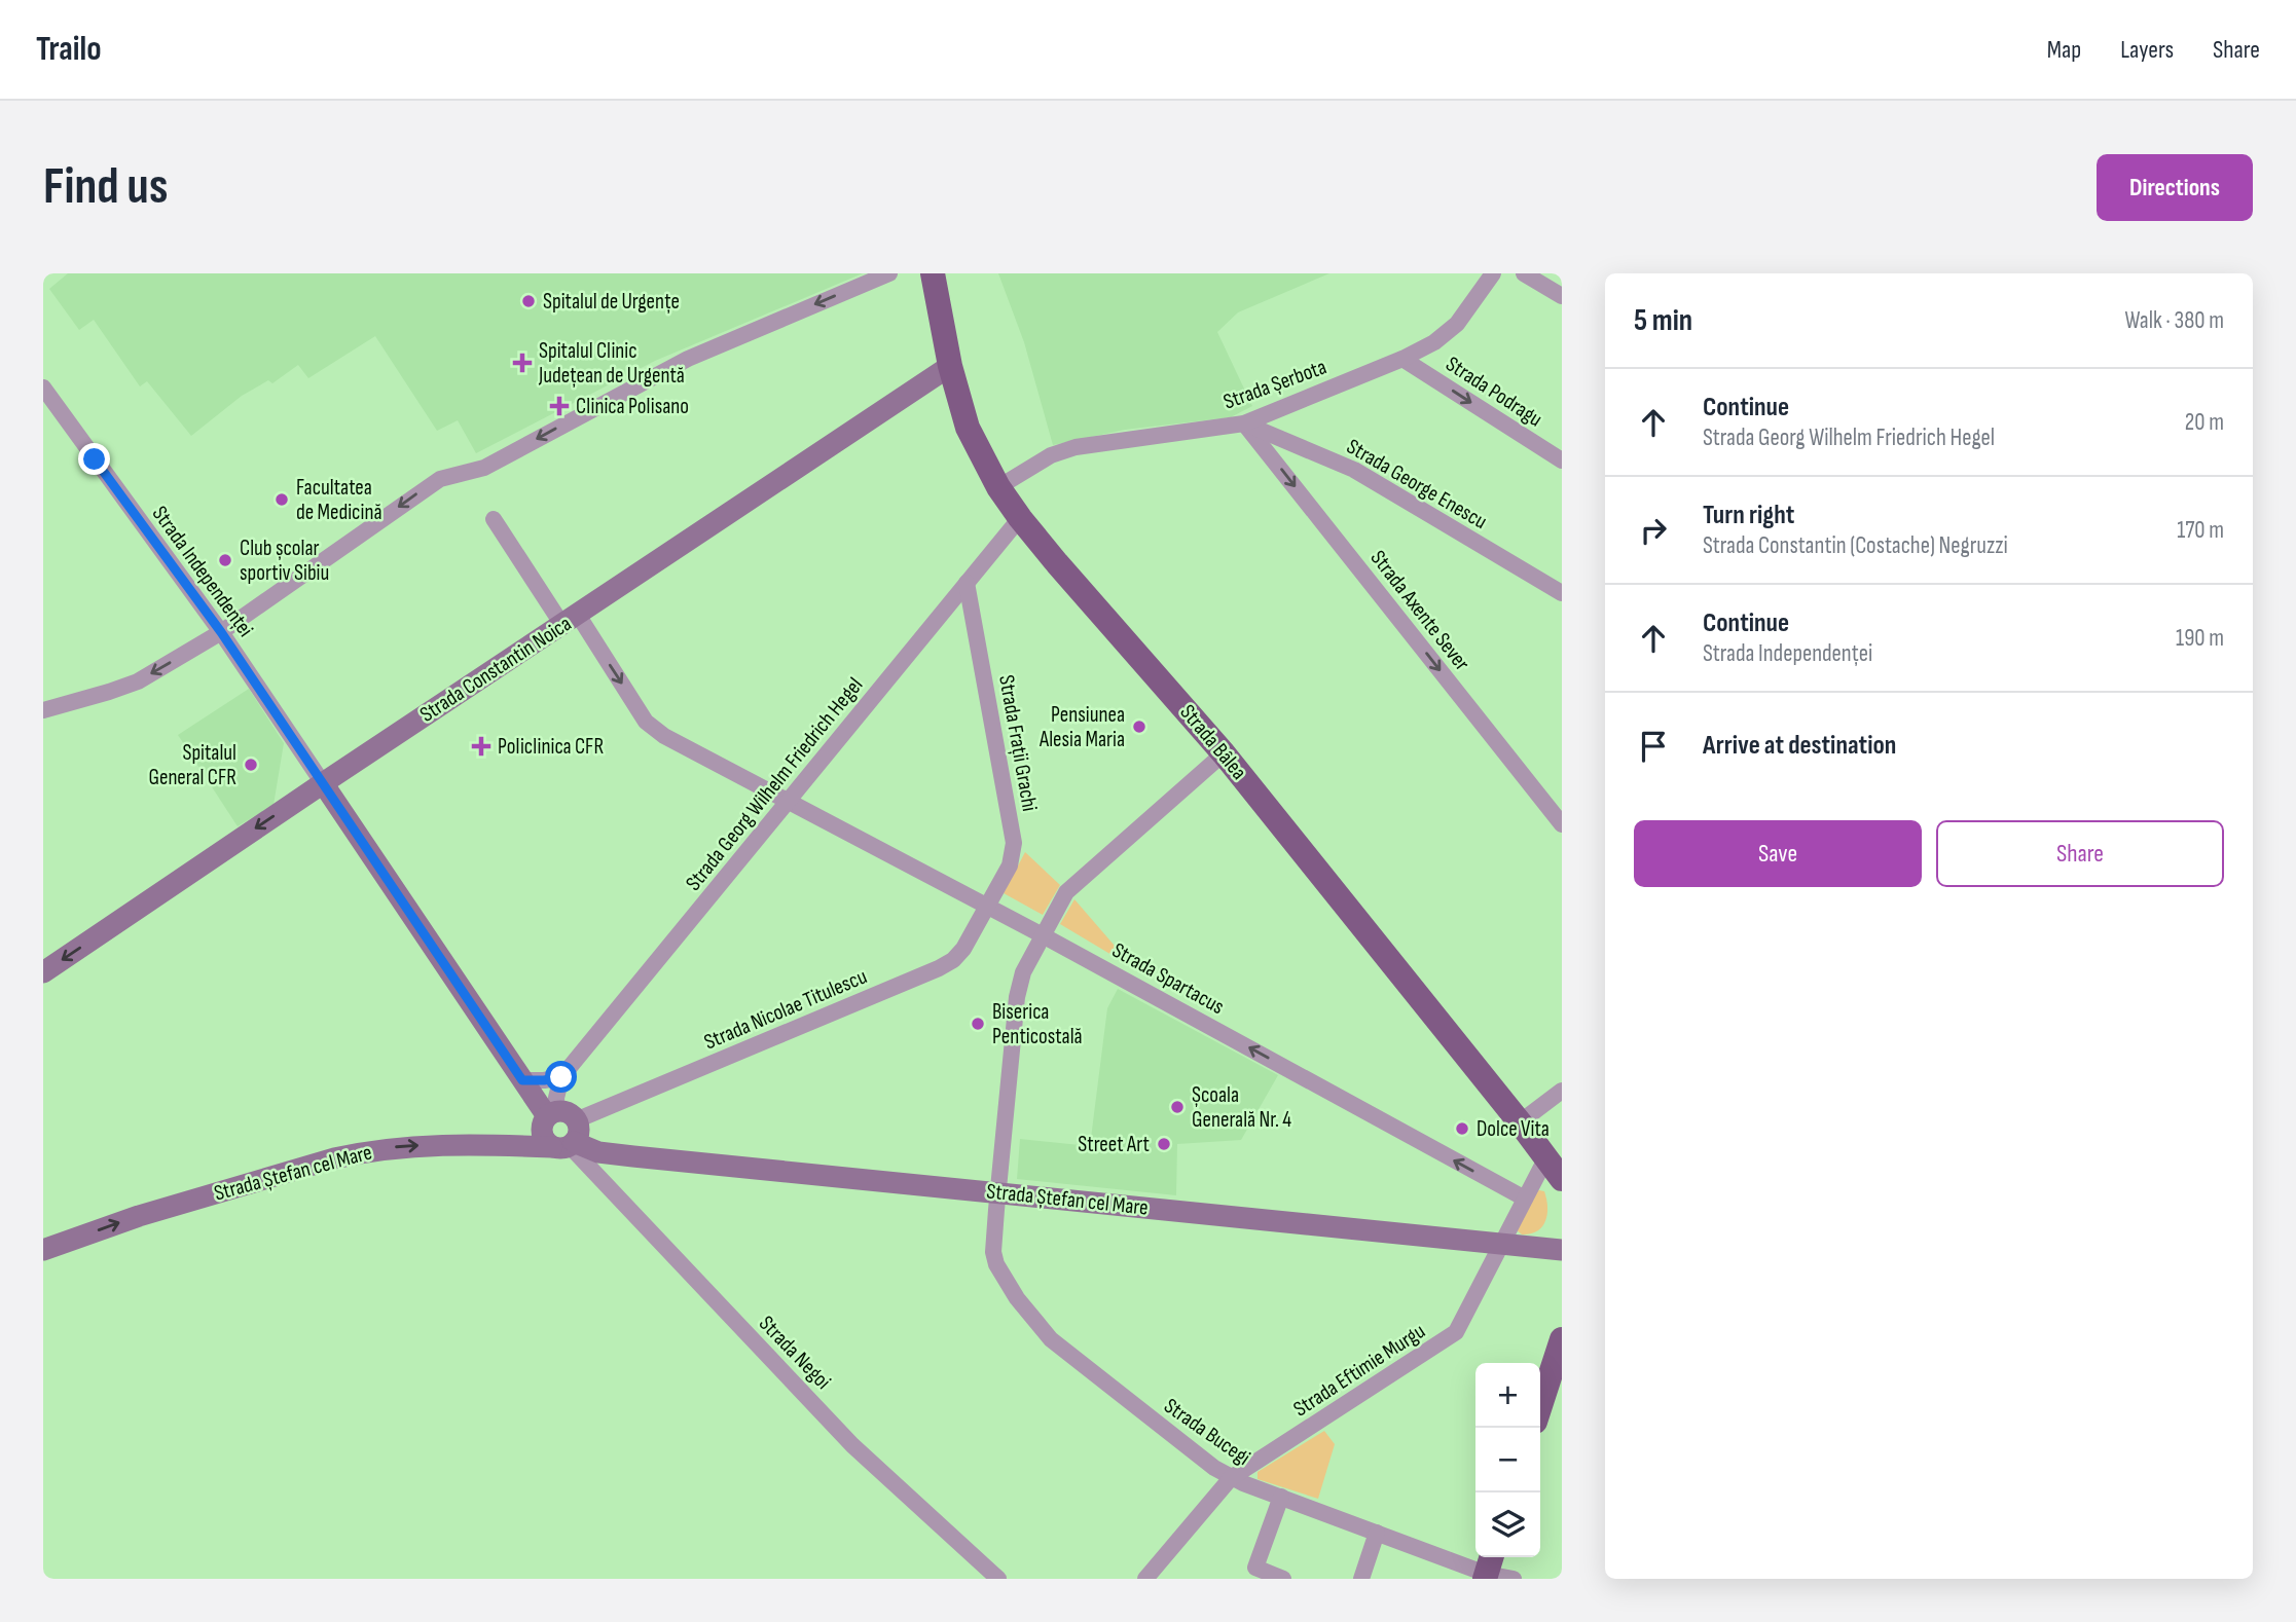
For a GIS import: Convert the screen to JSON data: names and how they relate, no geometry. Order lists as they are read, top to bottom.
{
  "streets": {
    "main road": ["Strada Constantin Noica", "Strada Bâlea", "Strada Ștefan cel Mare"],
    "street": [
      "Strada Șerbota",
      "Strada Podragu",
      "Strada George Enescu",
      "Strada Independenței",
      "Strada Axente Sever",
      "Strada Frații Grachi",
      "Strada Georg Wilhelm Friedrich Hegel",
      "Strada Spartacus",
      "Strada Nicolae Titulescu",
      "Strada Negoi",
      "Strada Eftimie Murgu",
      "Strada Bucegi"
    ]
  },
  "crossings": [
    ["Strada Șerbota", "Strada Podragu"],
    ["Strada Șerbota", "Strada George Enescu"],
    ["Strada Șerbota", "Strada Axente Sever"],
    ["Strada Șerbota", "Strada Bâlea"],
    ["Strada George Enescu", "Strada Axente Sever"],
    ["Strada Independenței", "Strada Constantin Noica"],
    ["Strada Constantin Noica", "Strada Bâlea"],
    ["Strada Constantin Noica", "Strada Spartacus"],
    ["Strada Bâlea", "Strada Georg Wilhelm Friedrich Hegel"],
    ["Strada Bâlea", "Strada Eftimie Murgu"],
    ["Strada Frații Grachi", "Strada Georg Wilhelm Friedrich Hegel"],
    ["Strada Frații Grachi", "Strada Spartacus"],
    ["Strada Frații Grachi", "Strada Nicolae Titulescu"],
    ["Strada Georg Wilhelm Friedrich Hegel", "Strada Spartacus"],
    ["Strada Spartacus", "Strada Nicolae Titulescu"],
    ["Strada Spartacus", "Strada Eftimie Murgu"],
    ["Strada Nicolae Titulescu", "Strada Ștefan cel Mare"],
    ["Strada Nicolae Titulescu", "Strada Negoi"],
    ["Strada Ștefan cel Mare", "Strada Negoi"],
    ["Strada Ștefan cel Mare", "Strada Eftimie Murgu"],
    ["Strada Ștefan cel Mare", "Strada Bucegi"],
    ["Strada Eftimie Murgu", "Strada Bucegi"]
  ],
  "one_way": ["Strada Podragu", "Strada Axente Sever"],
  "places": {
    "other": [
      "Spitalul de Urgențe",
      "Facultatea de Medicină",
      "Club școlar sportiv Sibiu",
      "Pensiunea Alesia Maria",
      "Spitalul General CFR",
      "Biserica Penticostală",
      "Școala Generală Nr. 4",
      "Dolce Vita",
      "Street Art"
    ],
    "health": ["Spitalul Clinic Județean de Urgentă", "Clinica Polisano", "Policlinica CFR"]
  },
  "page": {
    "header": "Trailo",
    "nav": ["Map", "Layers", "Share"],
    "buttons": [
      "Directions",
      ["Save", "Share"]
    ],
    "title": "Find us",
    "heading": ["5 min", "Walk · 380 m"],
    "list": [
      ["Continue", "Strada Georg Wilhelm Friedrich Hegel", "20 m"],
      ["Turn right", "Strada Constantin (Costache) Negruzzi", "170 m"],
      ["Continue", "Strada Independenței", "190 m"],
      "Arrive at destination"
    ],
    "map_buttons": ["+", "−"]
  }
}
